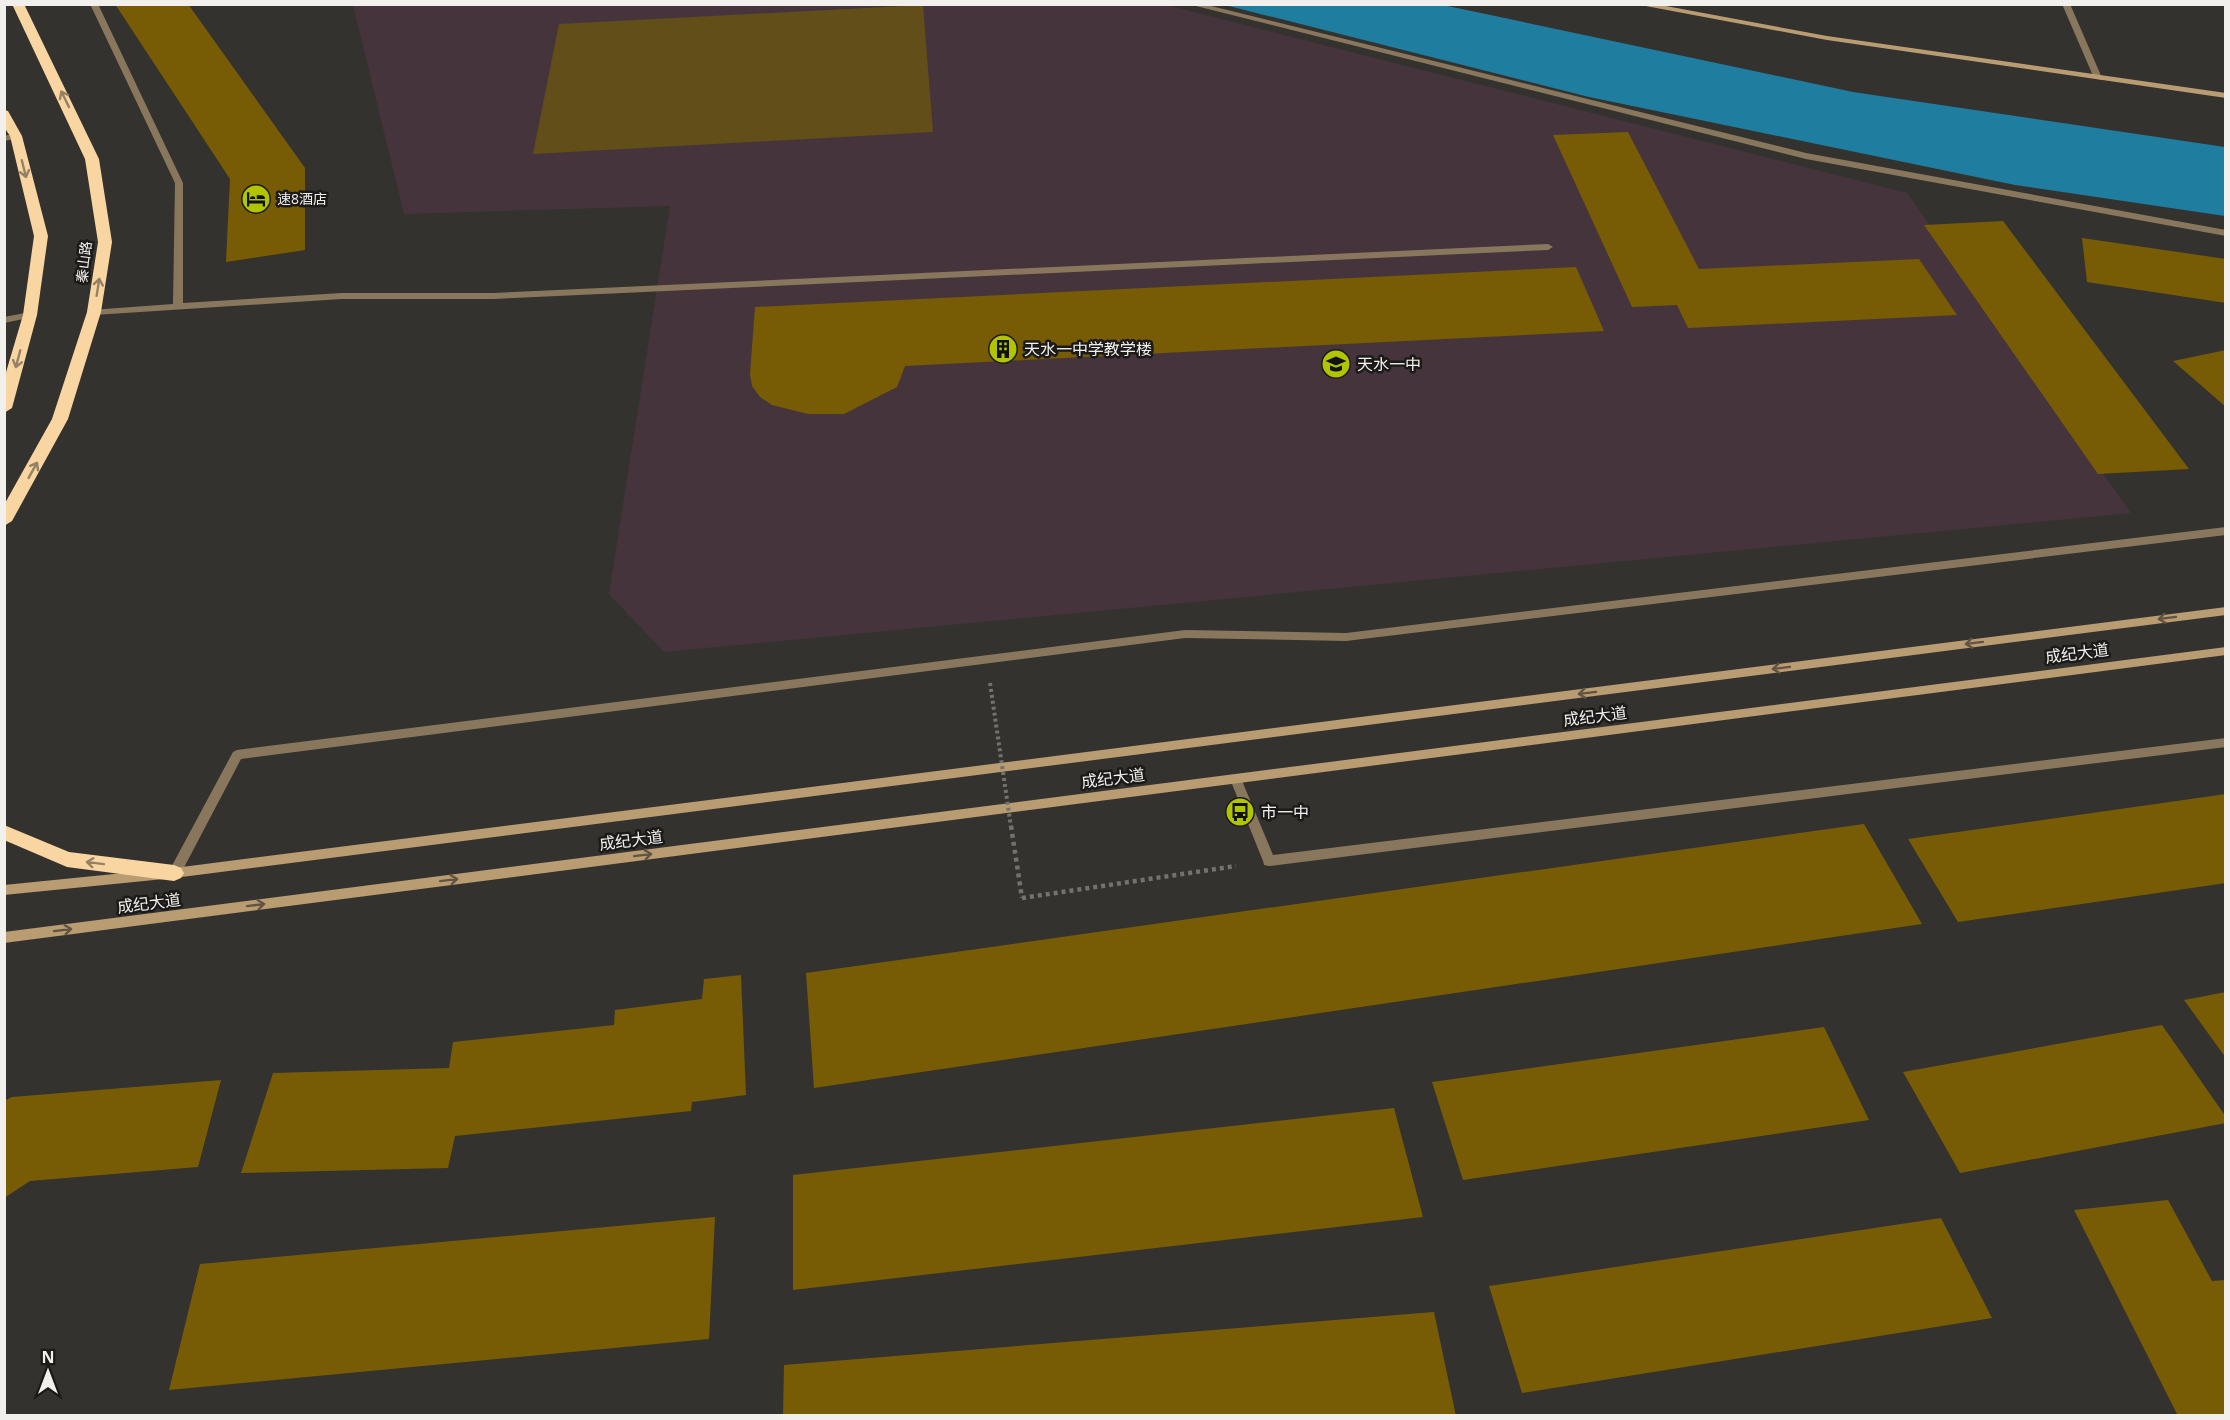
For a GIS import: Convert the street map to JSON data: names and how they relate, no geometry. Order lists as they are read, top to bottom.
{
  "streets": {
    "highway": ["秦山路"],
    "main road": ["成纪大道"]
  },
  "places": {
    "hotel": ["速8酒店"],
    "building": ["天水一中学教学楼"],
    "school or university": ["天水一中"],
    "bus stop": ["市一中"]
  },
  "north": "top"
}
